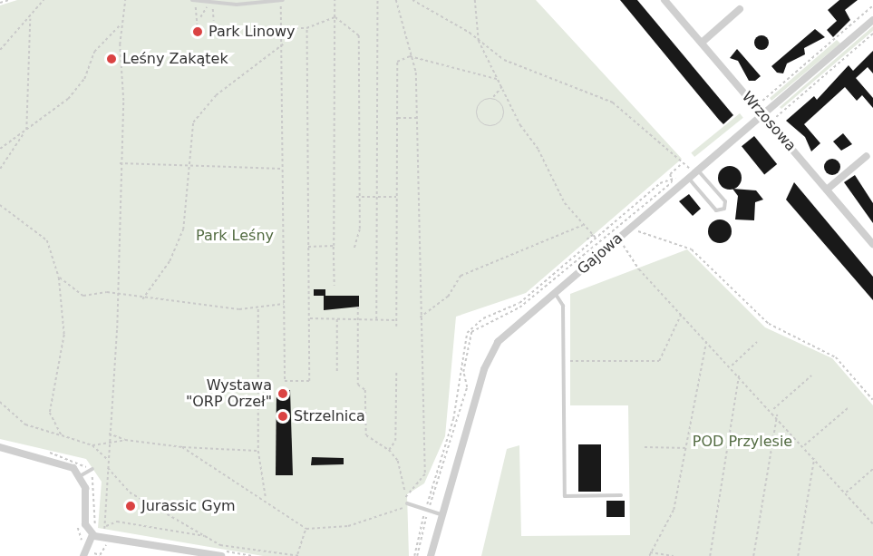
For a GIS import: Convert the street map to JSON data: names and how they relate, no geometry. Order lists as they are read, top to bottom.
{
  "streets": {
    "street": ["Wrzosowa", "Gajowa"]
  },
  "crossings": [
    ["Wrzosowa", "Gajowa"]
  ],
  "parks": ["Park Leśny", "POD Przylesie"],
  "places": [
    "Park Linowy",
    "Leśny Zakątek",
    "Wystawa \"ORP Orzeł\"",
    "Strzelnica",
    "Jurassic Gym"
  ]
}
